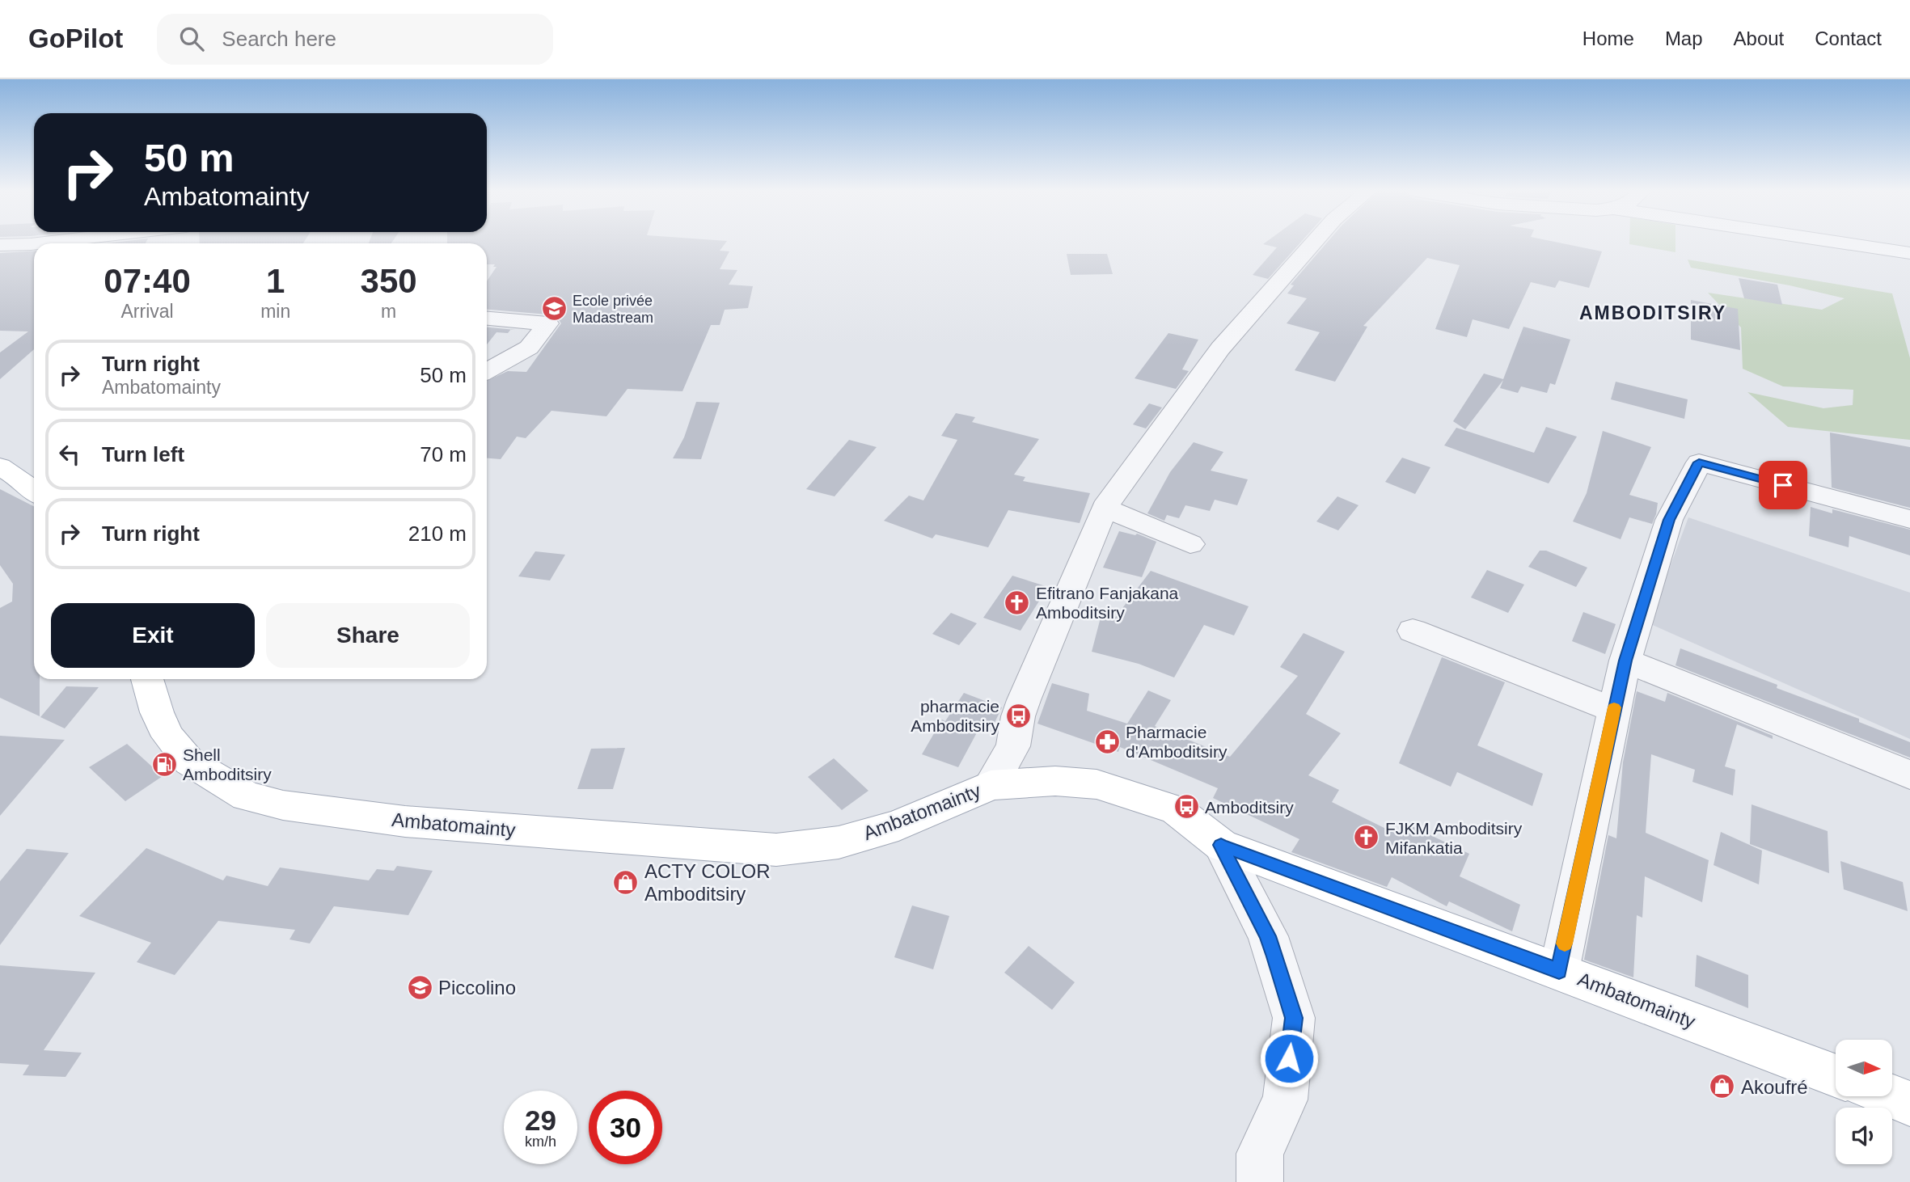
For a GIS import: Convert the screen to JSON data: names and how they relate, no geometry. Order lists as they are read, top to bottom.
{
  "streets": {
    "main road": ["Ambatomainty"]
  },
  "districts": ["AMBODITSIRY"],
  "places": {
    "school or university": ["Ecole privée Madastream", "Piccolino"],
    "church": ["Efitrano Fanjakana Amboditsiry", "FJKM Amboditsiry Mifankatia"],
    "bus stop": ["pharmacie Amboditsiry", "Amboditsiry"],
    "pharmacy": ["Pharmacie d'Amboditsiry"],
    "fuel station": ["Shell Amboditsiry"],
    "shop": ["ACTY COLOR Amboditsiry", "Akoufré"]
  },
  "north": "right",
  "page": {
    "header": "GoPilot",
    "search": "Search here",
    "nav": [
      "Home",
      "Map",
      "About",
      "Contact"
    ],
    "turn": ["50 m", "Ambatomainty"],
    "eta": [
      "07:40",
      "Arrival",
      "1",
      "min",
      "350",
      "m"
    ],
    "list": [
      {
        "name": "Turn right",
        "note": "Ambatomainty",
        "value": "50 m"
      },
      {
        "name": "Turn left",
        "value": "70 m"
      },
      {
        "name": "Turn right",
        "value": "210 m"
      }
    ],
    "buttons": ["Exit", "Share"],
    "speed": "29 km/h",
    "limit": "30"
  }
}
